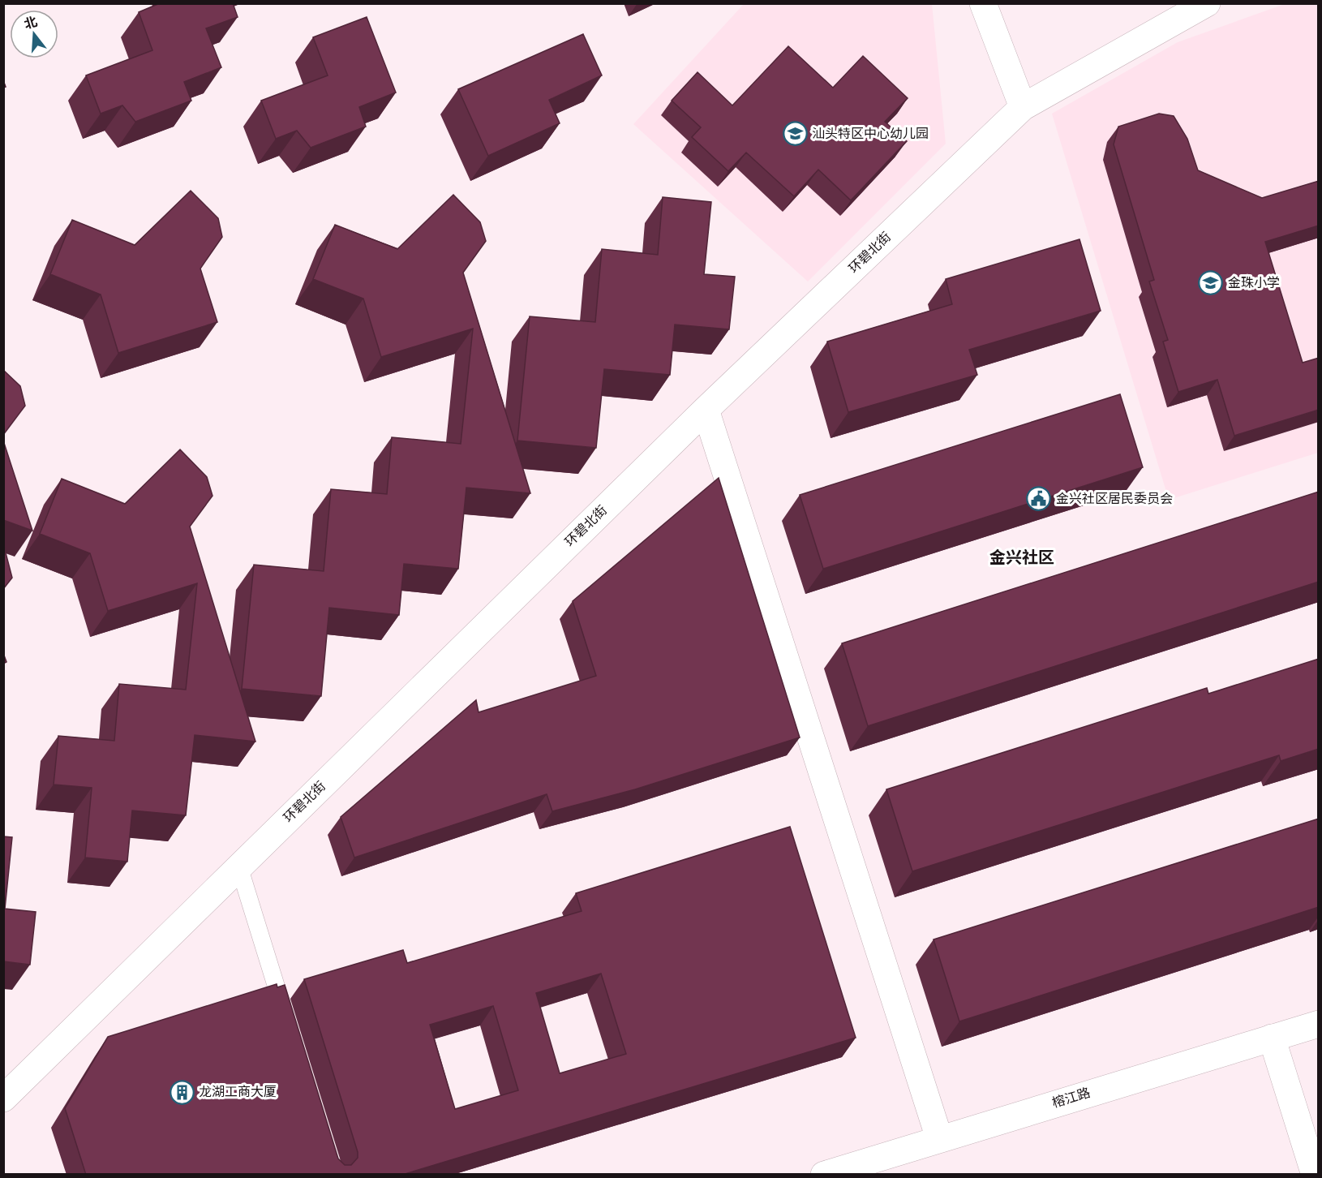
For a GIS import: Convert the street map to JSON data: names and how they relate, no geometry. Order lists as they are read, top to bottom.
{
  "streets": {
    "street": ["环碧北街", "榕江路"]
  },
  "districts": ["金兴社区"],
  "places": {
    "school or university": ["汕头特区中心幼儿园", "金珠小学"],
    "public building": ["金兴社区居民委员会"],
    "building": ["龙湖工商大厦"]
  },
  "north": "top"
}
